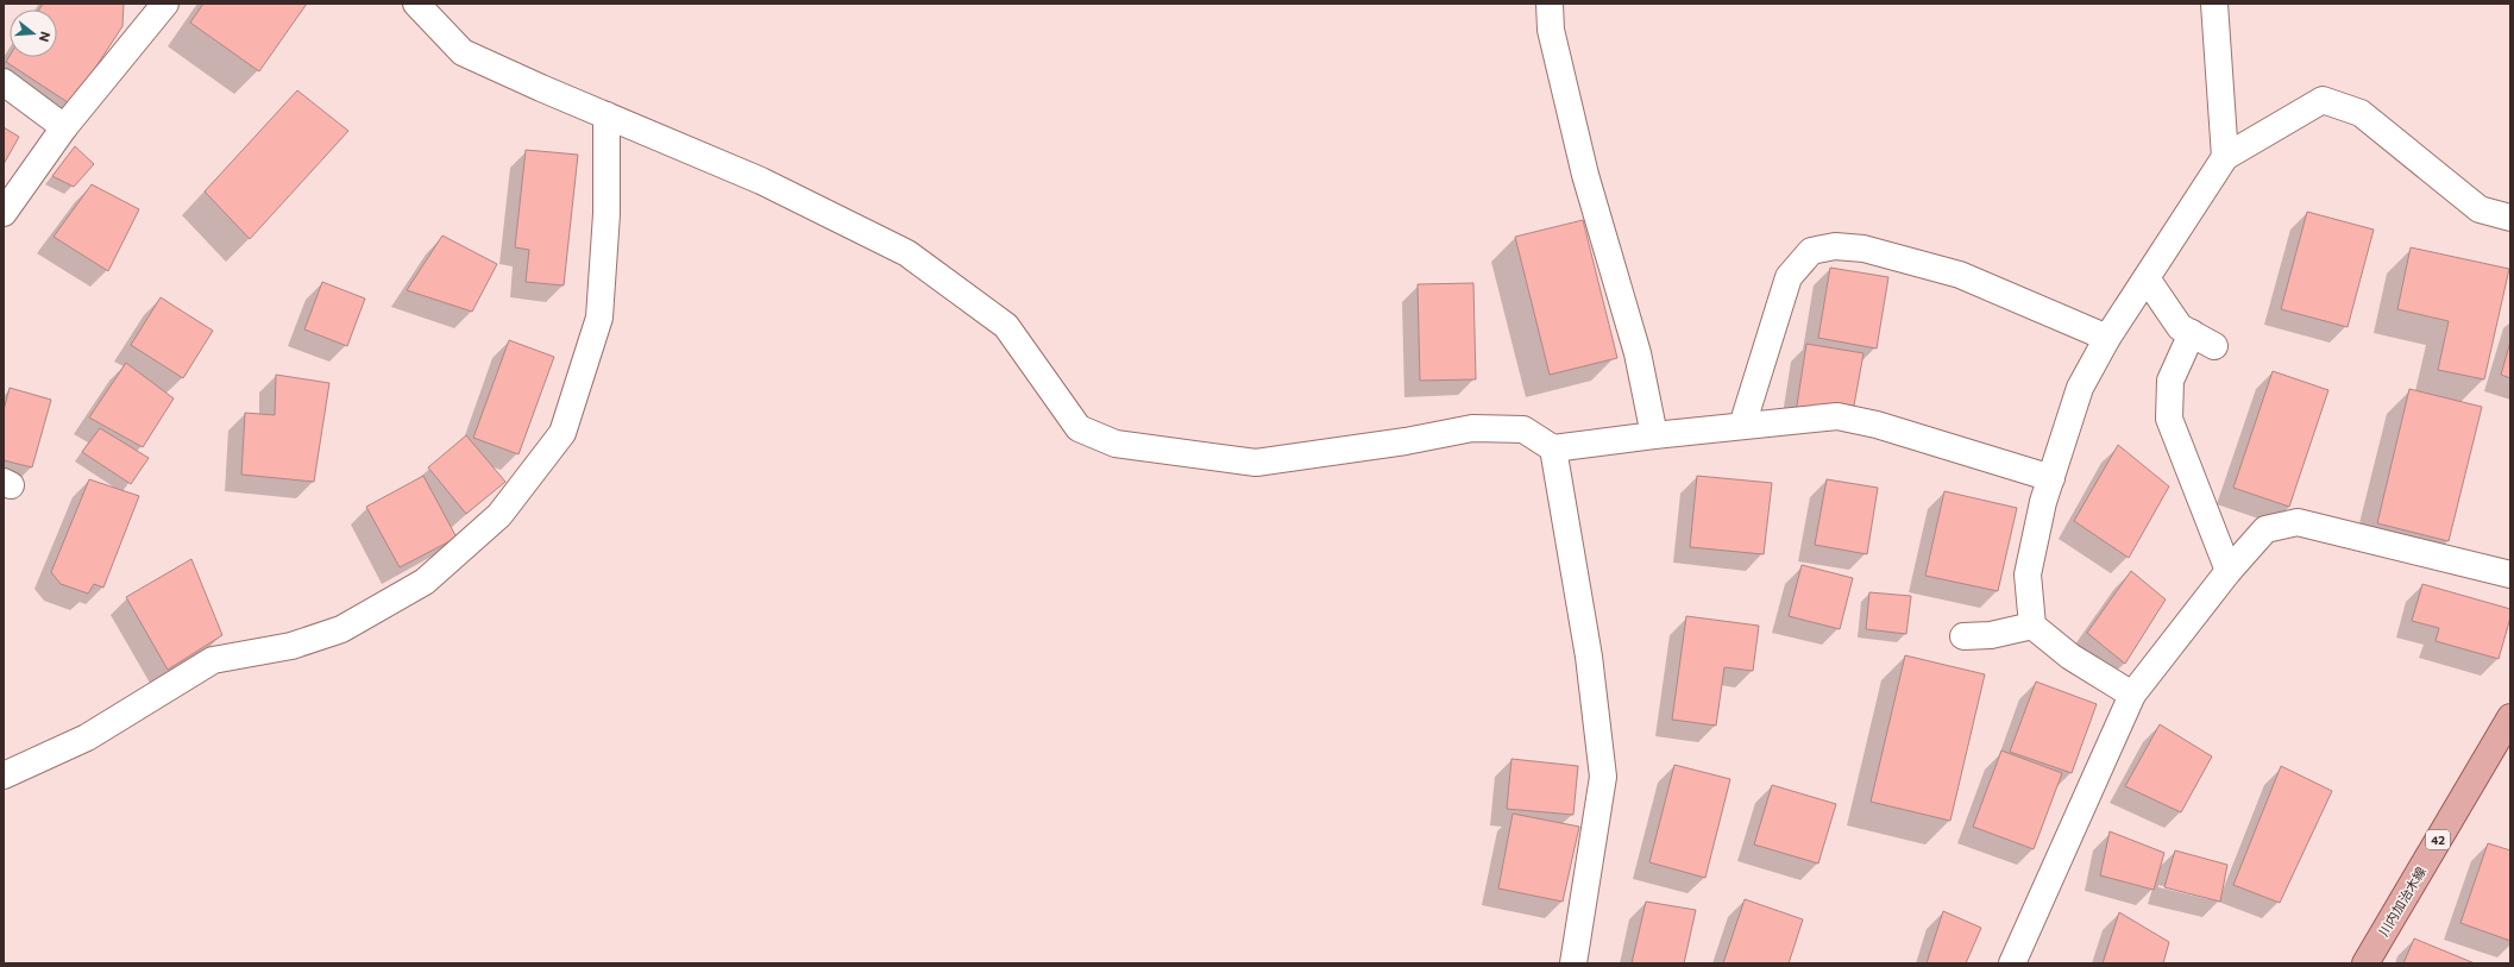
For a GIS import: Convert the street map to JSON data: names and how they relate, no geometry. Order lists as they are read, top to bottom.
{
  "streets": {
    "main road": ["42", "川内加治木線"]
  },
  "north": "right"
}
